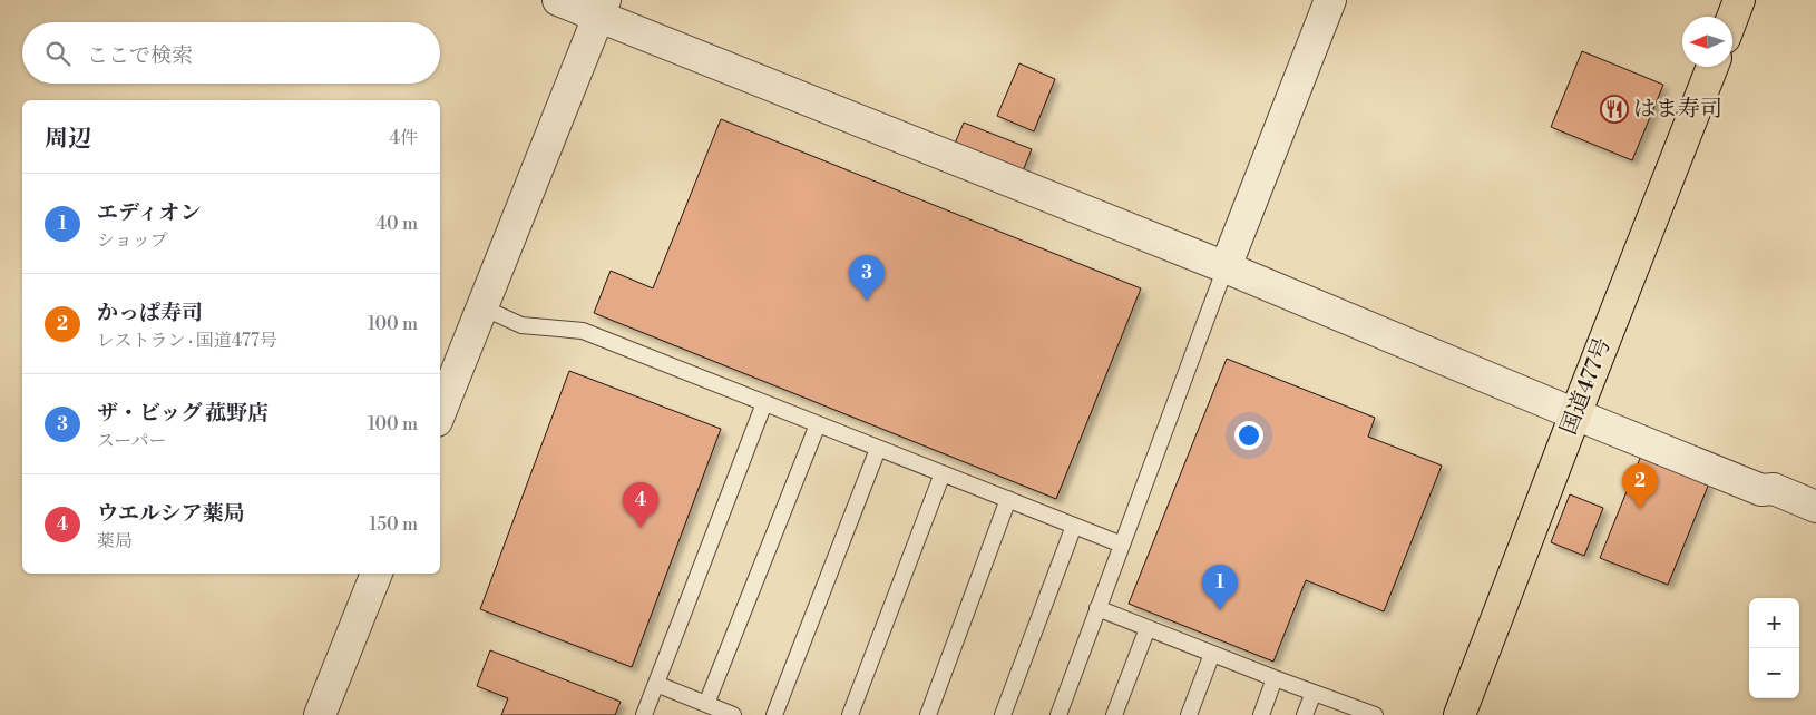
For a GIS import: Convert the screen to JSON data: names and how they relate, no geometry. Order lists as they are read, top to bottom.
{
  "streets": {
    "highway": ["国道477号"]
  },
  "places": {
    "restaurant": ["はま寿司"]
  },
  "north": "left",
  "page": {
    "search": "ここで検索",
    "heading": ["周辺", "4件"],
    "list": [
      {
        "mark": "1",
        "name": "エディオン",
        "note": "ショップ",
        "value": "40 m"
      },
      {
        "mark": "2",
        "name": "かっぱ寿司",
        "note": "レストラン · 国道477号",
        "value": "100 m"
      },
      {
        "mark": "3",
        "name": "ザ・ビッグ 菰野店",
        "note": "スーパー",
        "value": "100 m"
      },
      {
        "mark": "4",
        "name": "ウエルシア薬局",
        "note": "薬局",
        "value": "150 m"
      }
    ],
    "pins": [
      "3",
      "2",
      "4",
      "1"
    ],
    "map_buttons": ["+", "−"]
  }
}
